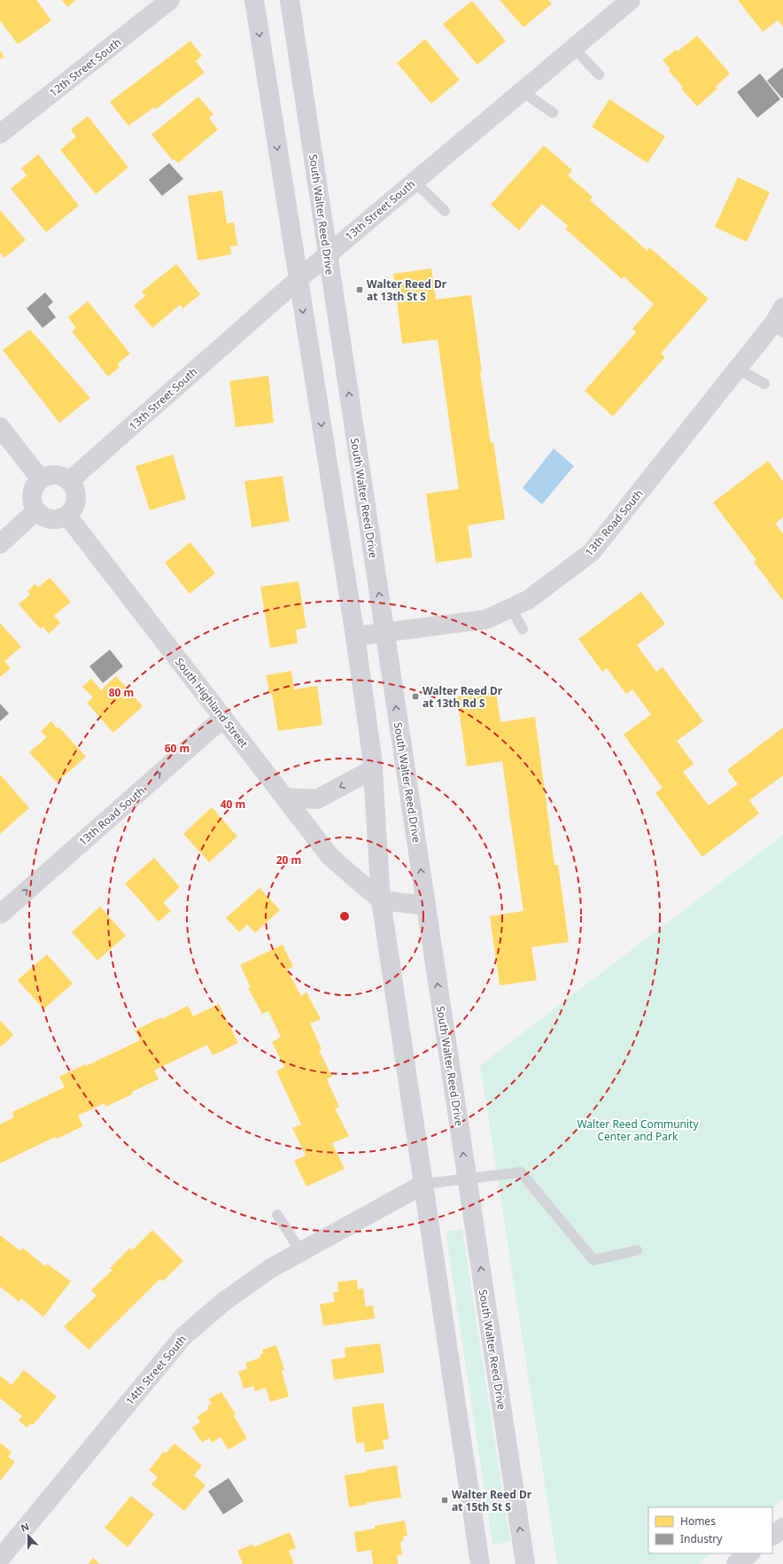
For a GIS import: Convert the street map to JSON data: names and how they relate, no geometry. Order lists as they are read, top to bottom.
{
  "streets": {
    "main road": ["South Walter Reed Drive"],
    "street": [
      "12th Street South",
      "13th Street South",
      "13th Road South",
      "South Highland Street",
      "14th Street South"
    ]
  },
  "crossings": [
    ["13th Street South", "South Walter Reed Drive"],
    ["13th Street South", "South Highland Street"],
    ["South Walter Reed Drive", "13th Road South"],
    ["13th Road South", "South Highland Street"]
  ],
  "parks": ["Walter Reed Community Center and Park"],
  "places": {
    "transit": ["Walter Reed Dr at 13th St S", "Walter Reed Dr at 13th Rd S", "Walter Reed Dr at 15th St S"]
  },
  "legend": ["Homes", "Industry"],
  "north": "top",
  "rings": [
    "80 m",
    "60 m",
    "40 m",
    "20 m"
  ]
}
